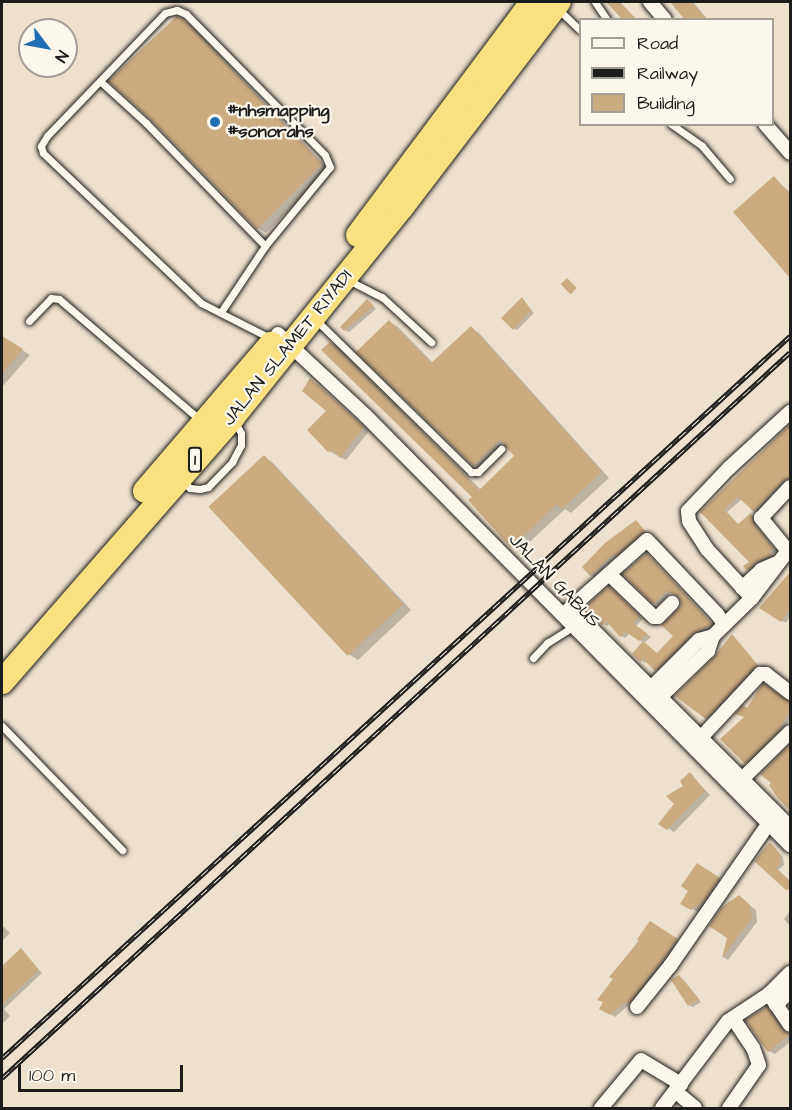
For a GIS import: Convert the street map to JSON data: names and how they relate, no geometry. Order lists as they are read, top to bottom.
{
  "streets": {
    "highway": ["JALAN SLAMET RIYADI", "1"],
    "street": ["JALAN GABUS"]
  },
  "crossings": [
    ["JALAN SLAMET RIYADI", "JALAN GABUS"]
  ],
  "places": ["#nhsmapping #sonorahs"],
  "legend": ["Road", "Railway", "Building"],
  "scale_bar": "100 m",
  "north": "bottom right"
}
